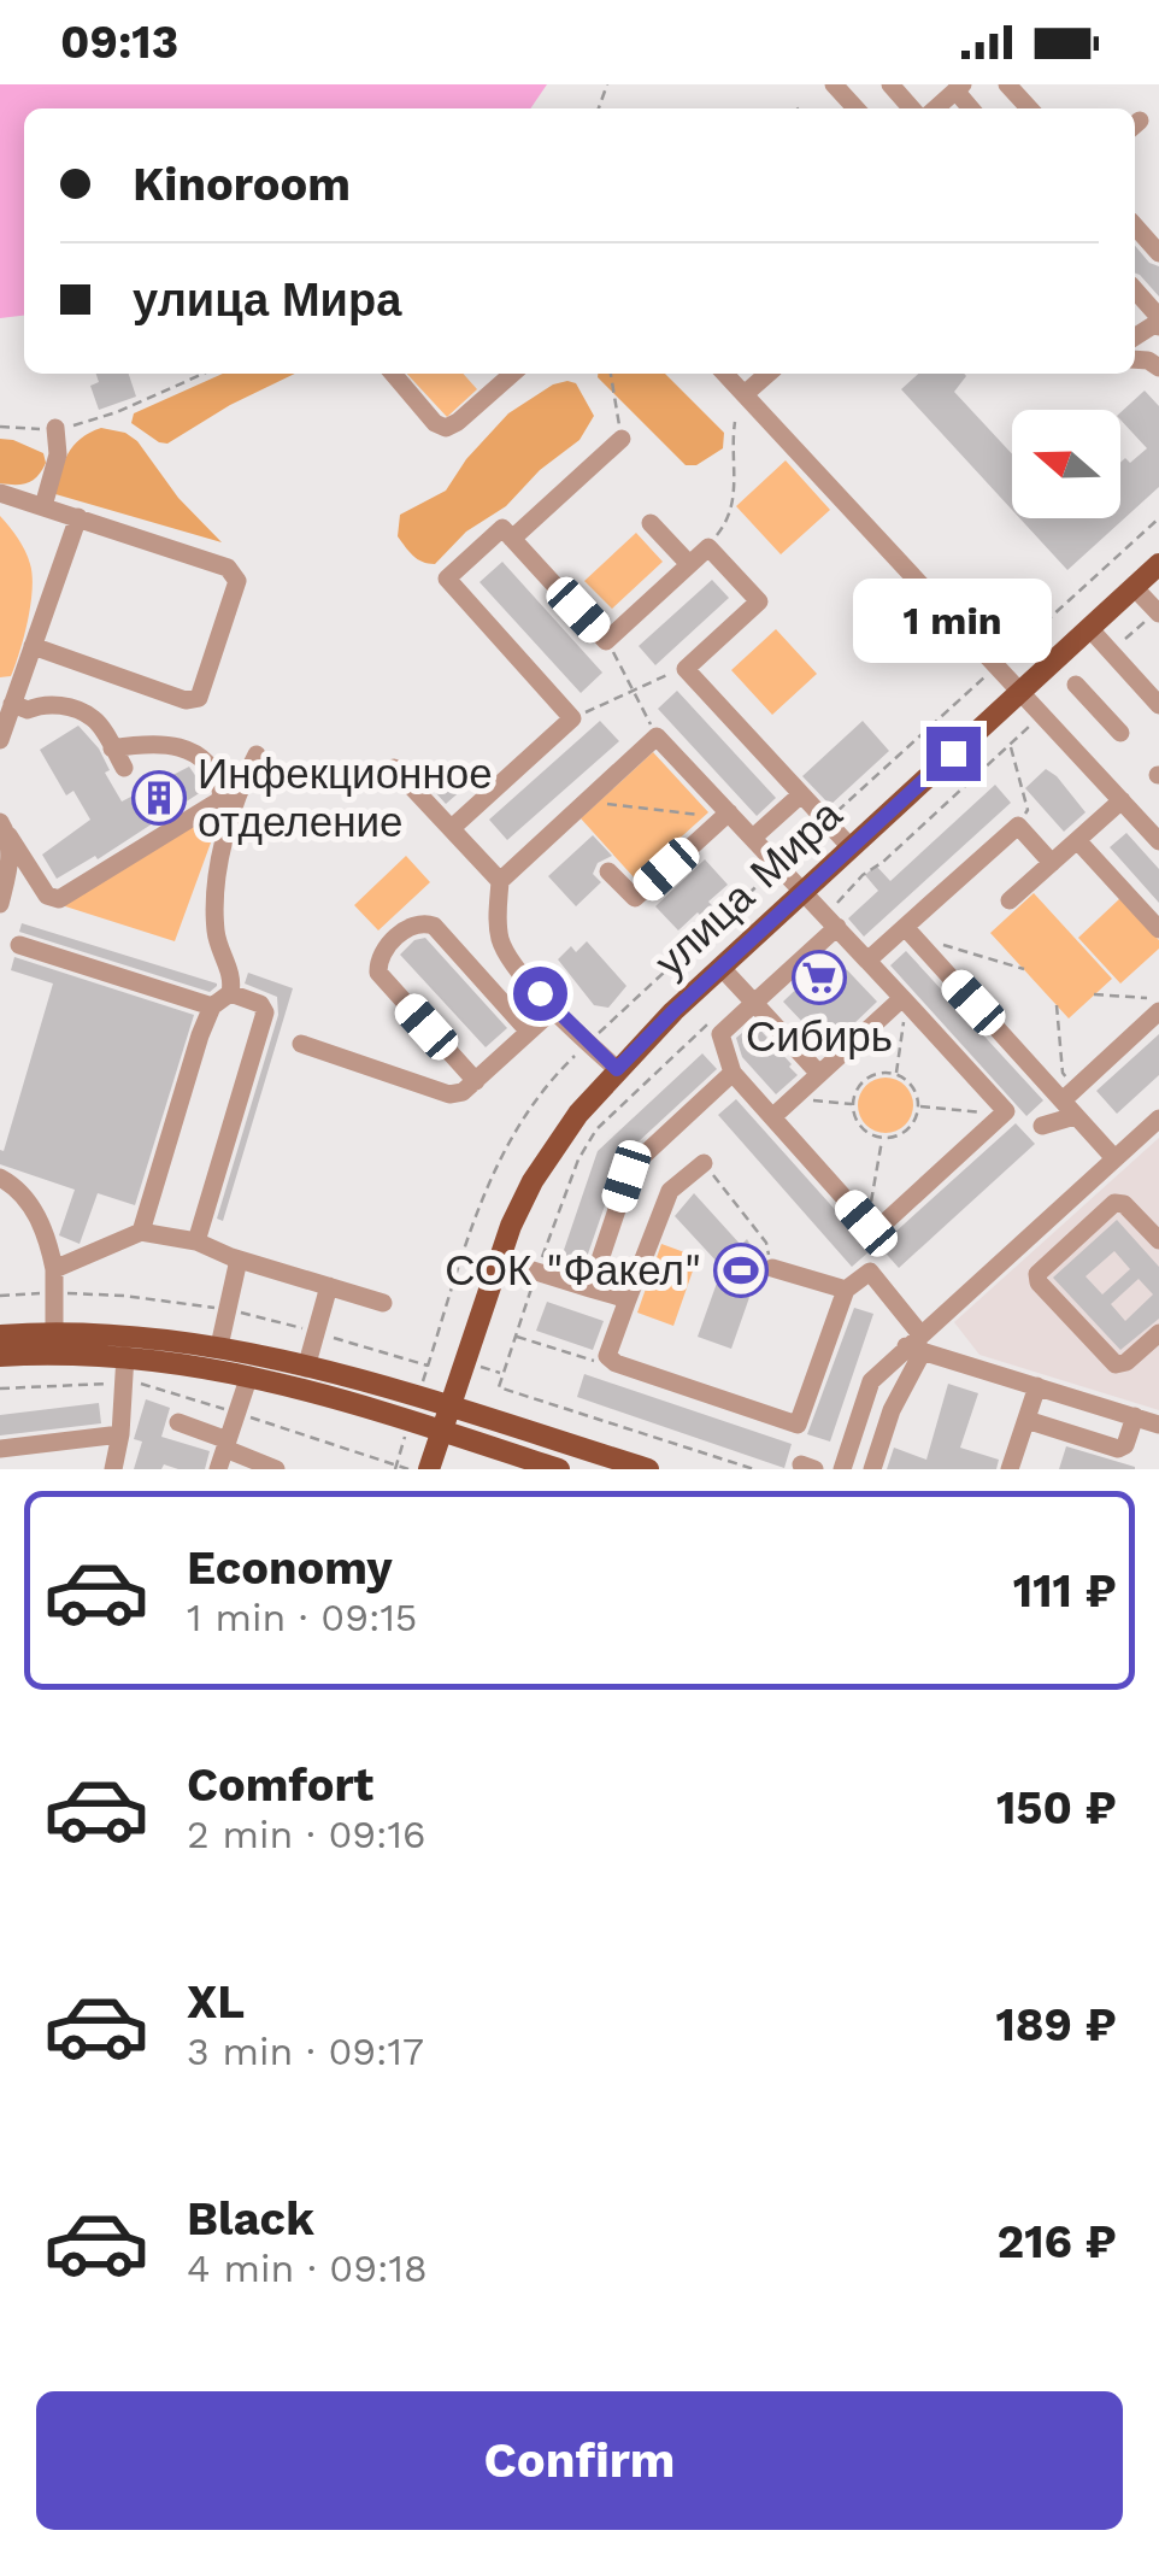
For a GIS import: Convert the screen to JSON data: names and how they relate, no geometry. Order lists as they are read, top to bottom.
{
  "streets": {
    "main road": ["улица Мира"]
  },
  "places": {
    "building": ["Инфекционное отделение"],
    "supermarket": ["Сибирь"],
    "sports": ["СОК \"Факел\""]
  },
  "north": "left",
  "page": {
    "status": "09:13",
    "banner": ["Kinoroom", "улица Мира"],
    "bubble": "1 min",
    "list": [
      {
        "name": "Economy",
        "note": "1 min · 09:15",
        "value": "111 ₽"
      },
      {
        "name": "Comfort",
        "note": "2 min · 09:16",
        "value": "150 ₽"
      },
      {
        "name": "XL",
        "note": "3 min · 09:17",
        "value": "189 ₽"
      },
      {
        "name": "Black",
        "note": "4 min · 09:18",
        "value": "216 ₽"
      }
    ],
    "buttons": "Confirm"
  }
}
